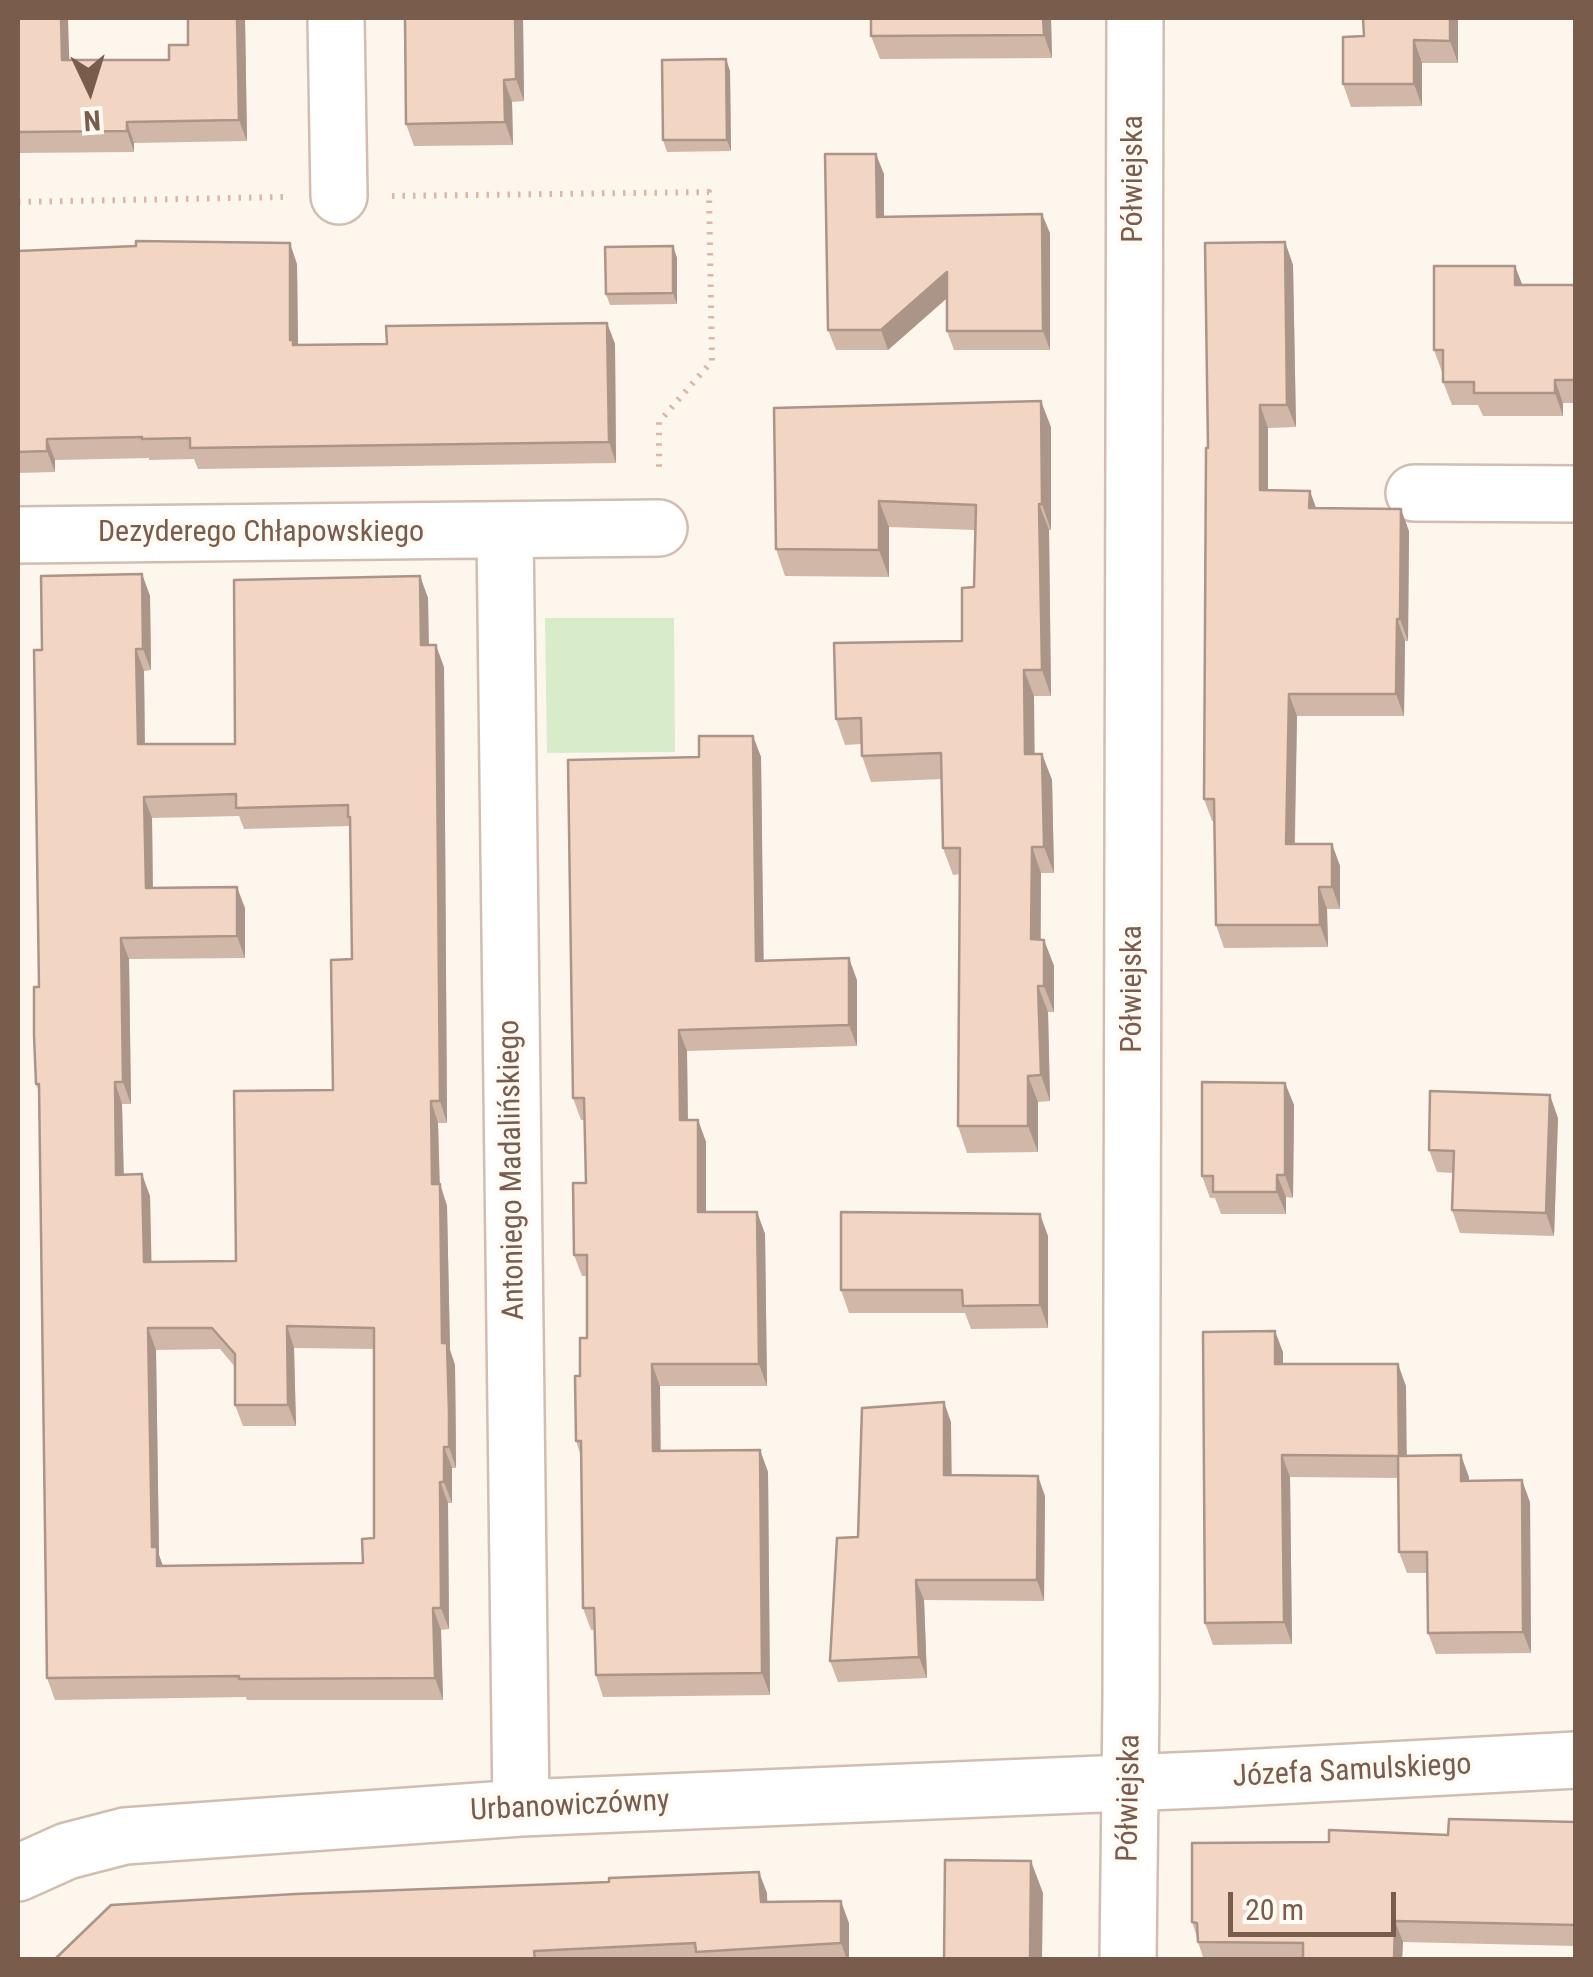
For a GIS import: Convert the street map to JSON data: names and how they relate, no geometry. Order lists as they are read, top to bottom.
{
  "streets": {
    "street": [
      "Półwiejska",
      "Dezyderego Chłapowskiego",
      "Antoniego Madalińskiego",
      "Józefa Samulskiego",
      "Urbanowiczówny"
    ]
  },
  "crossings": [
    ["Półwiejska", "Józefa Samulskiego"],
    ["Półwiejska", "Urbanowiczówny"],
    ["Dezyderego Chłapowskiego", "Antoniego Madalińskiego"],
    ["Antoniego Madalińskiego", "Urbanowiczówny"],
    ["Józefa Samulskiego", "Urbanowiczówny"]
  ],
  "scale_bar": "20 m",
  "north": "bottom"
}
